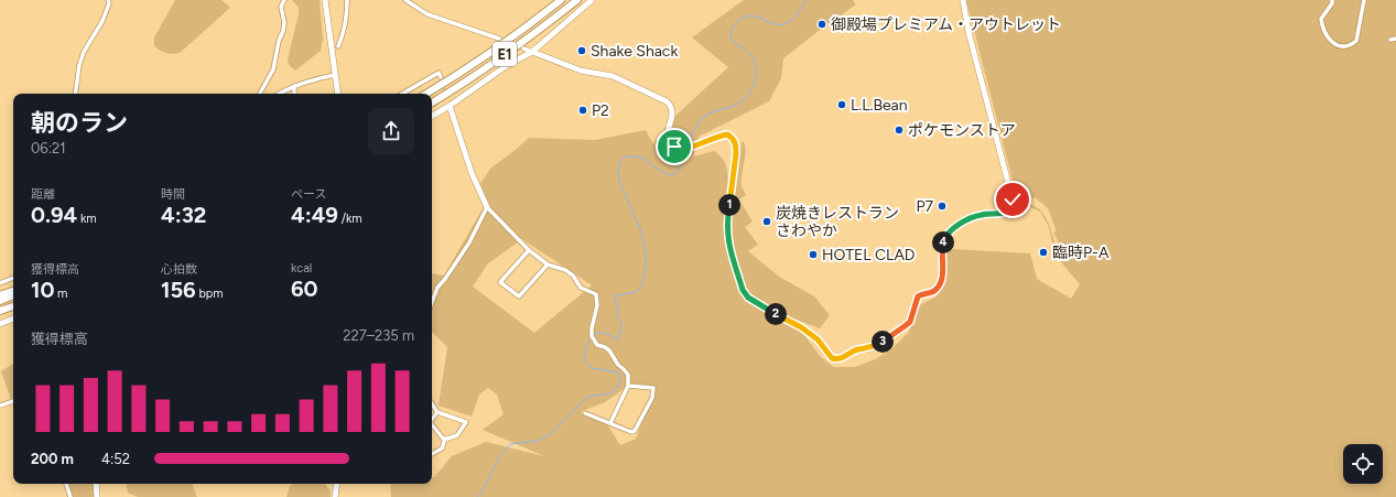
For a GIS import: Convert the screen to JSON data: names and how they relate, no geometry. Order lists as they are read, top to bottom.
{
  "streets": {
    "highway": ["E1"]
  },
  "places": [
    "御殿場プレミアム・アウトレット",
    "Shake Shack",
    "L.L.Bean",
    "P2",
    "ポケモンストア",
    "P7",
    "炭焼きレストラン さわやか",
    "臨時P-A",
    "HOTEL CLAD"
  ],
  "page": {
    "heading": ["朝のラン", "06:21"],
    "stats": [
      ["距離", "0.94 km"],
      ["時間", "4:32"],
      ["ペース", "4:49 /km"],
      ["獲得標高", "10 m"],
      ["心拍数", "156 bpm"],
      ["kcal", "60"]
    ],
    "pins": [
      "1",
      "4",
      "2",
      "3"
    ],
    "chart": ["獲得標高", "227–235 m"],
    "list": [
      {
        "name": "200 m",
        "note": "4:52"
      }
    ]
  }
}
